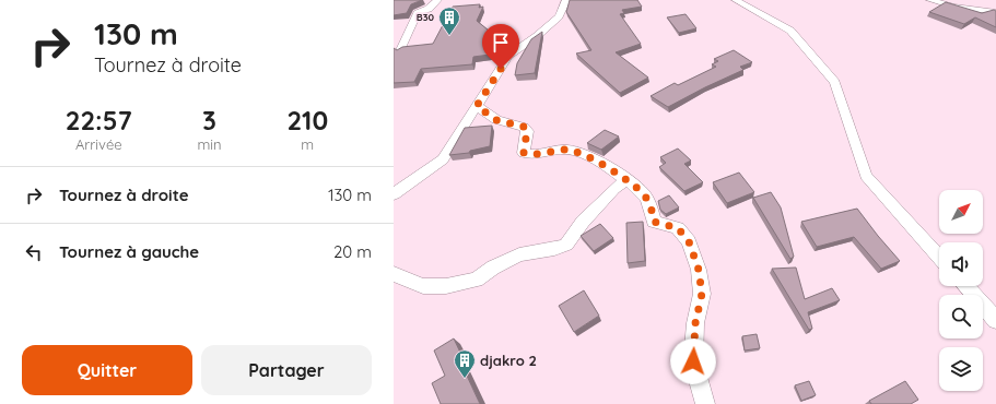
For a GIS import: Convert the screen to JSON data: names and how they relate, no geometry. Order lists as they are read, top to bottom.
{
  "places": {
    "building": ["B30", "djakro 2"]
  },
  "north": "top right",
  "page": {
    "turn": ["130 m", "Tournez à droite"],
    "eta": [
      "22:57",
      "Arrivée",
      "3",
      "min",
      "210",
      "m"
    ],
    "list": [
      {
        "name": "Tournez à droite",
        "value": "130 m"
      },
      {
        "name": "Tournez à gauche",
        "value": "20 m"
      }
    ],
    "buttons": ["Quitter", "Partager"]
  }
}
